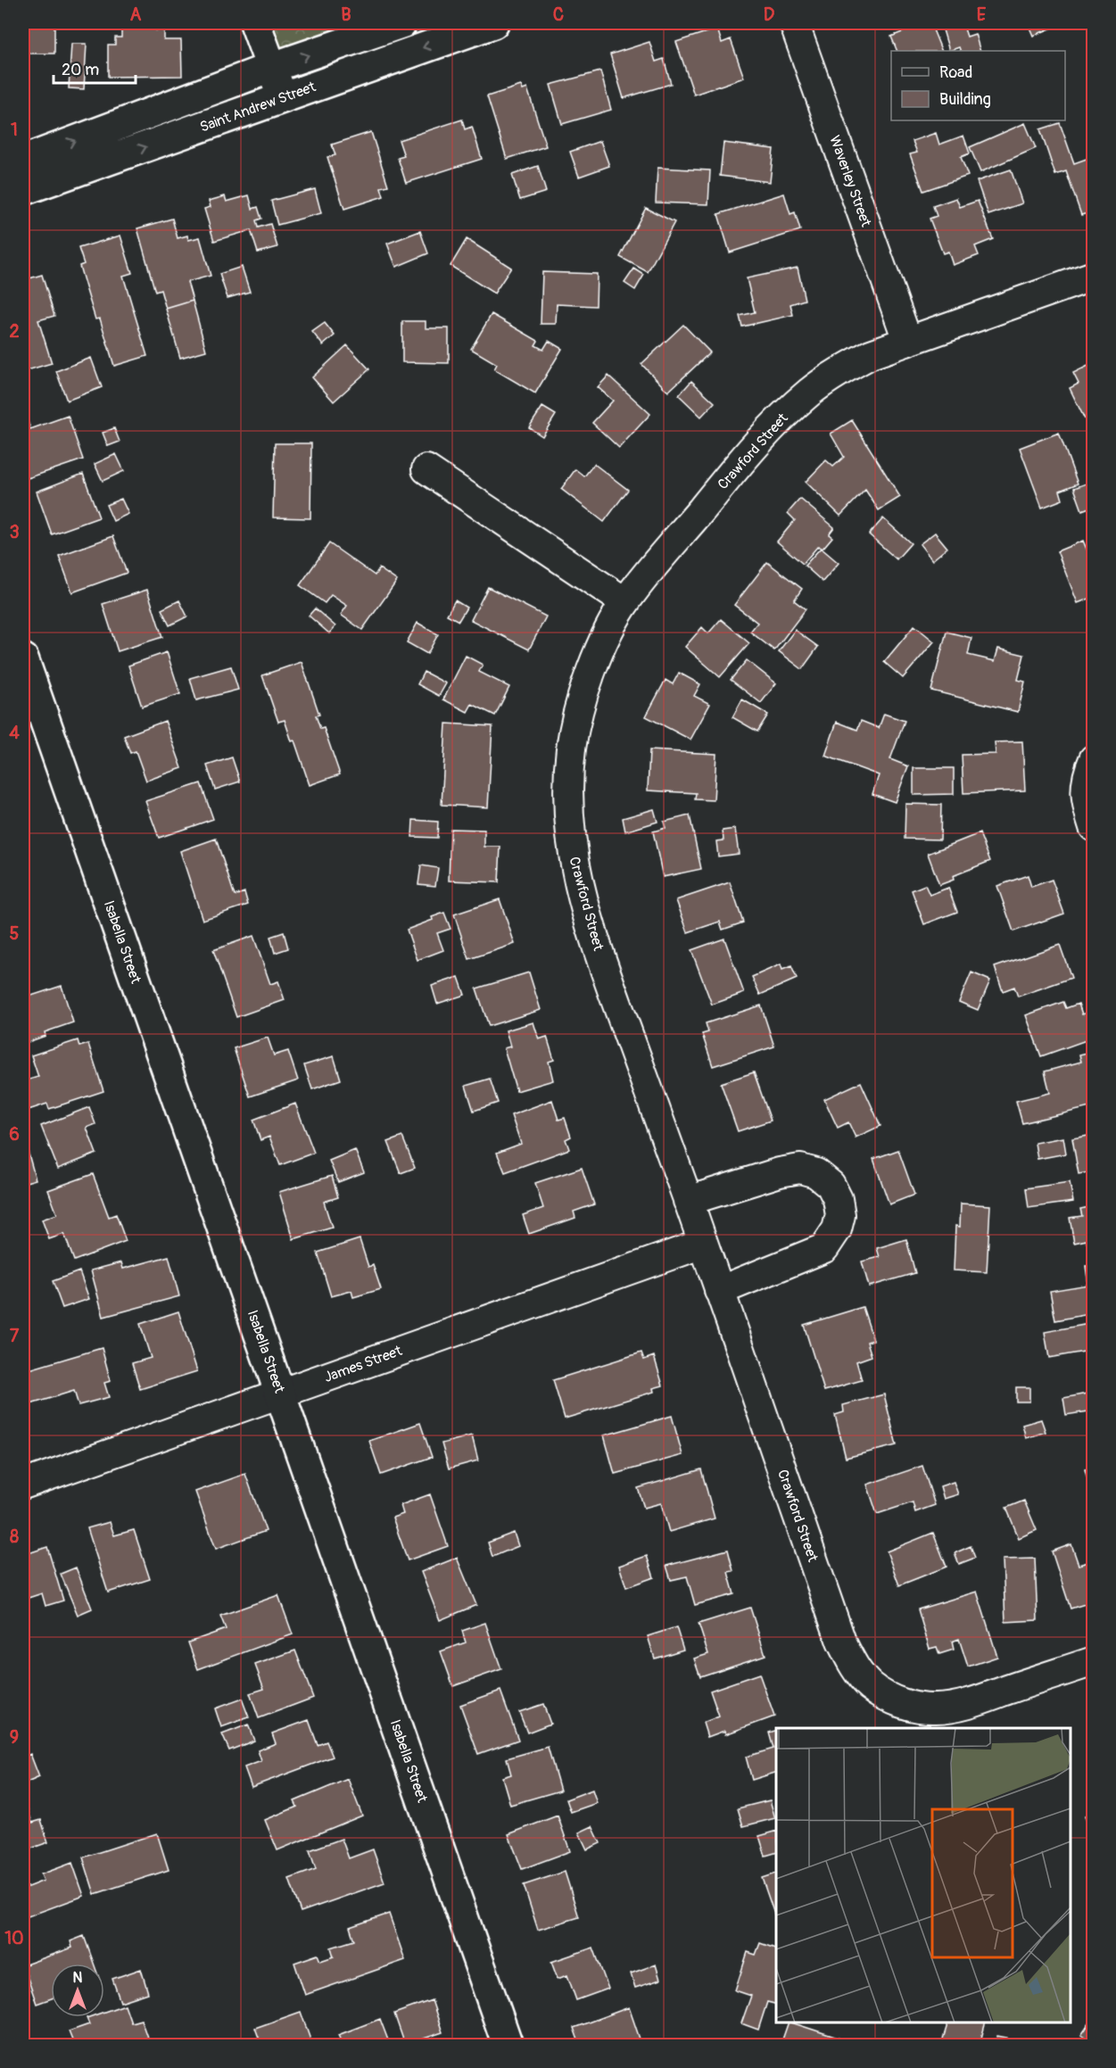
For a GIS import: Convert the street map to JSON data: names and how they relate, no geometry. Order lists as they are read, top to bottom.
{
  "streets": {
    "street": [
      "Saint Andrew Street",
      "Waverley Street",
      "Crawford Street",
      "Isabella Street",
      "James Street"
    ]
  },
  "crossings": [
    ["Waverley Street", "Crawford Street"],
    ["Crawford Street", "James Street"],
    ["Isabella Street", "James Street"]
  ],
  "legend": ["Road", "Building"],
  "scale_bar": "20 m",
  "north": "top",
  "grid": {
    "columns": [
      "A",
      "B",
      "C",
      "D",
      "E"
    ],
    "rows": [
      "1",
      "2",
      "3",
      "4",
      "5",
      "6",
      "7",
      "8",
      "9",
      "10"
    ]
  }
}
